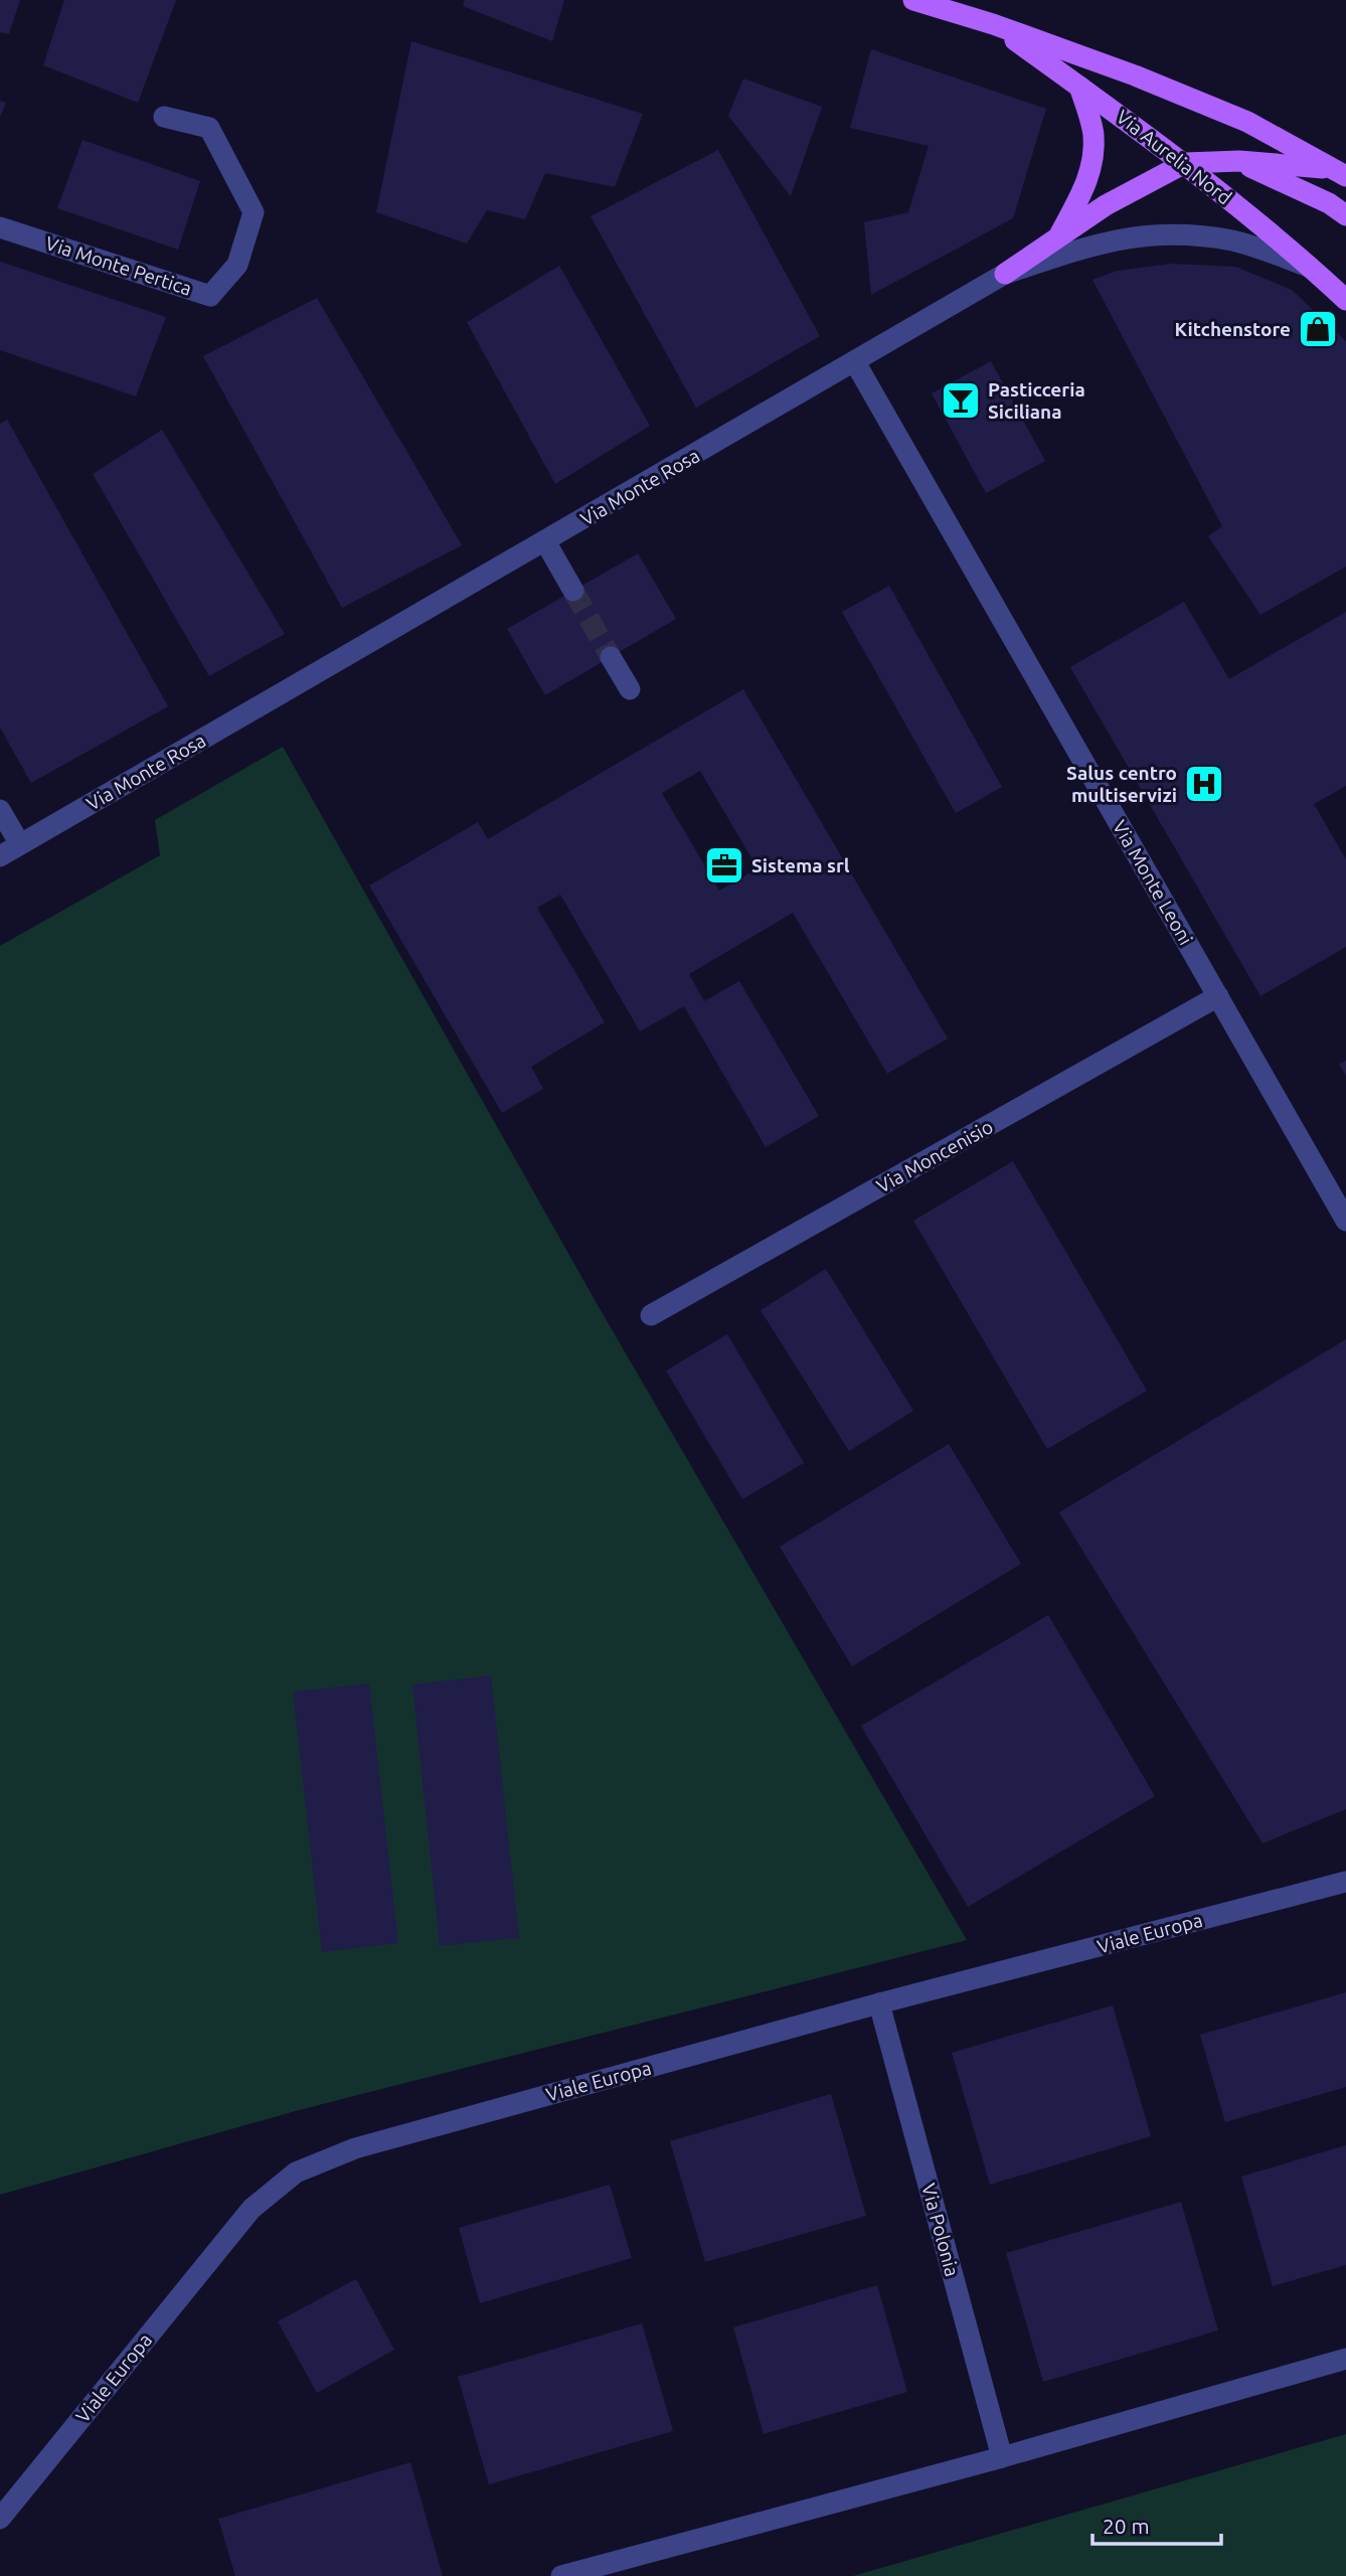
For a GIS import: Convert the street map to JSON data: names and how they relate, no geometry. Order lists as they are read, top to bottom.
{
  "streets": {
    "main road": ["Via Aurelia Nord"],
    "street": [
      "Via Monte Pertica",
      "Via Monte Rosa",
      "Via Monte Leoni",
      "Via Moncenisio",
      "Viale Europa",
      "Via Polonia"
    ]
  },
  "crossings": [
    ["Via Aurelia Nord", "Via Monte Rosa"],
    ["Via Monte Rosa", "Via Monte Leoni"],
    ["Via Monte Leoni", "Via Moncenisio"],
    ["Viale Europa", "Via Polonia"]
  ],
  "places": {
    "shop": ["Kitchenstore"],
    "bar": ["Pasticceria Siciliana"],
    "hospital": ["Salus centro multiservizi"],
    "office": ["Sistema srl"]
  },
  "scale_bar": "20 m"
}
